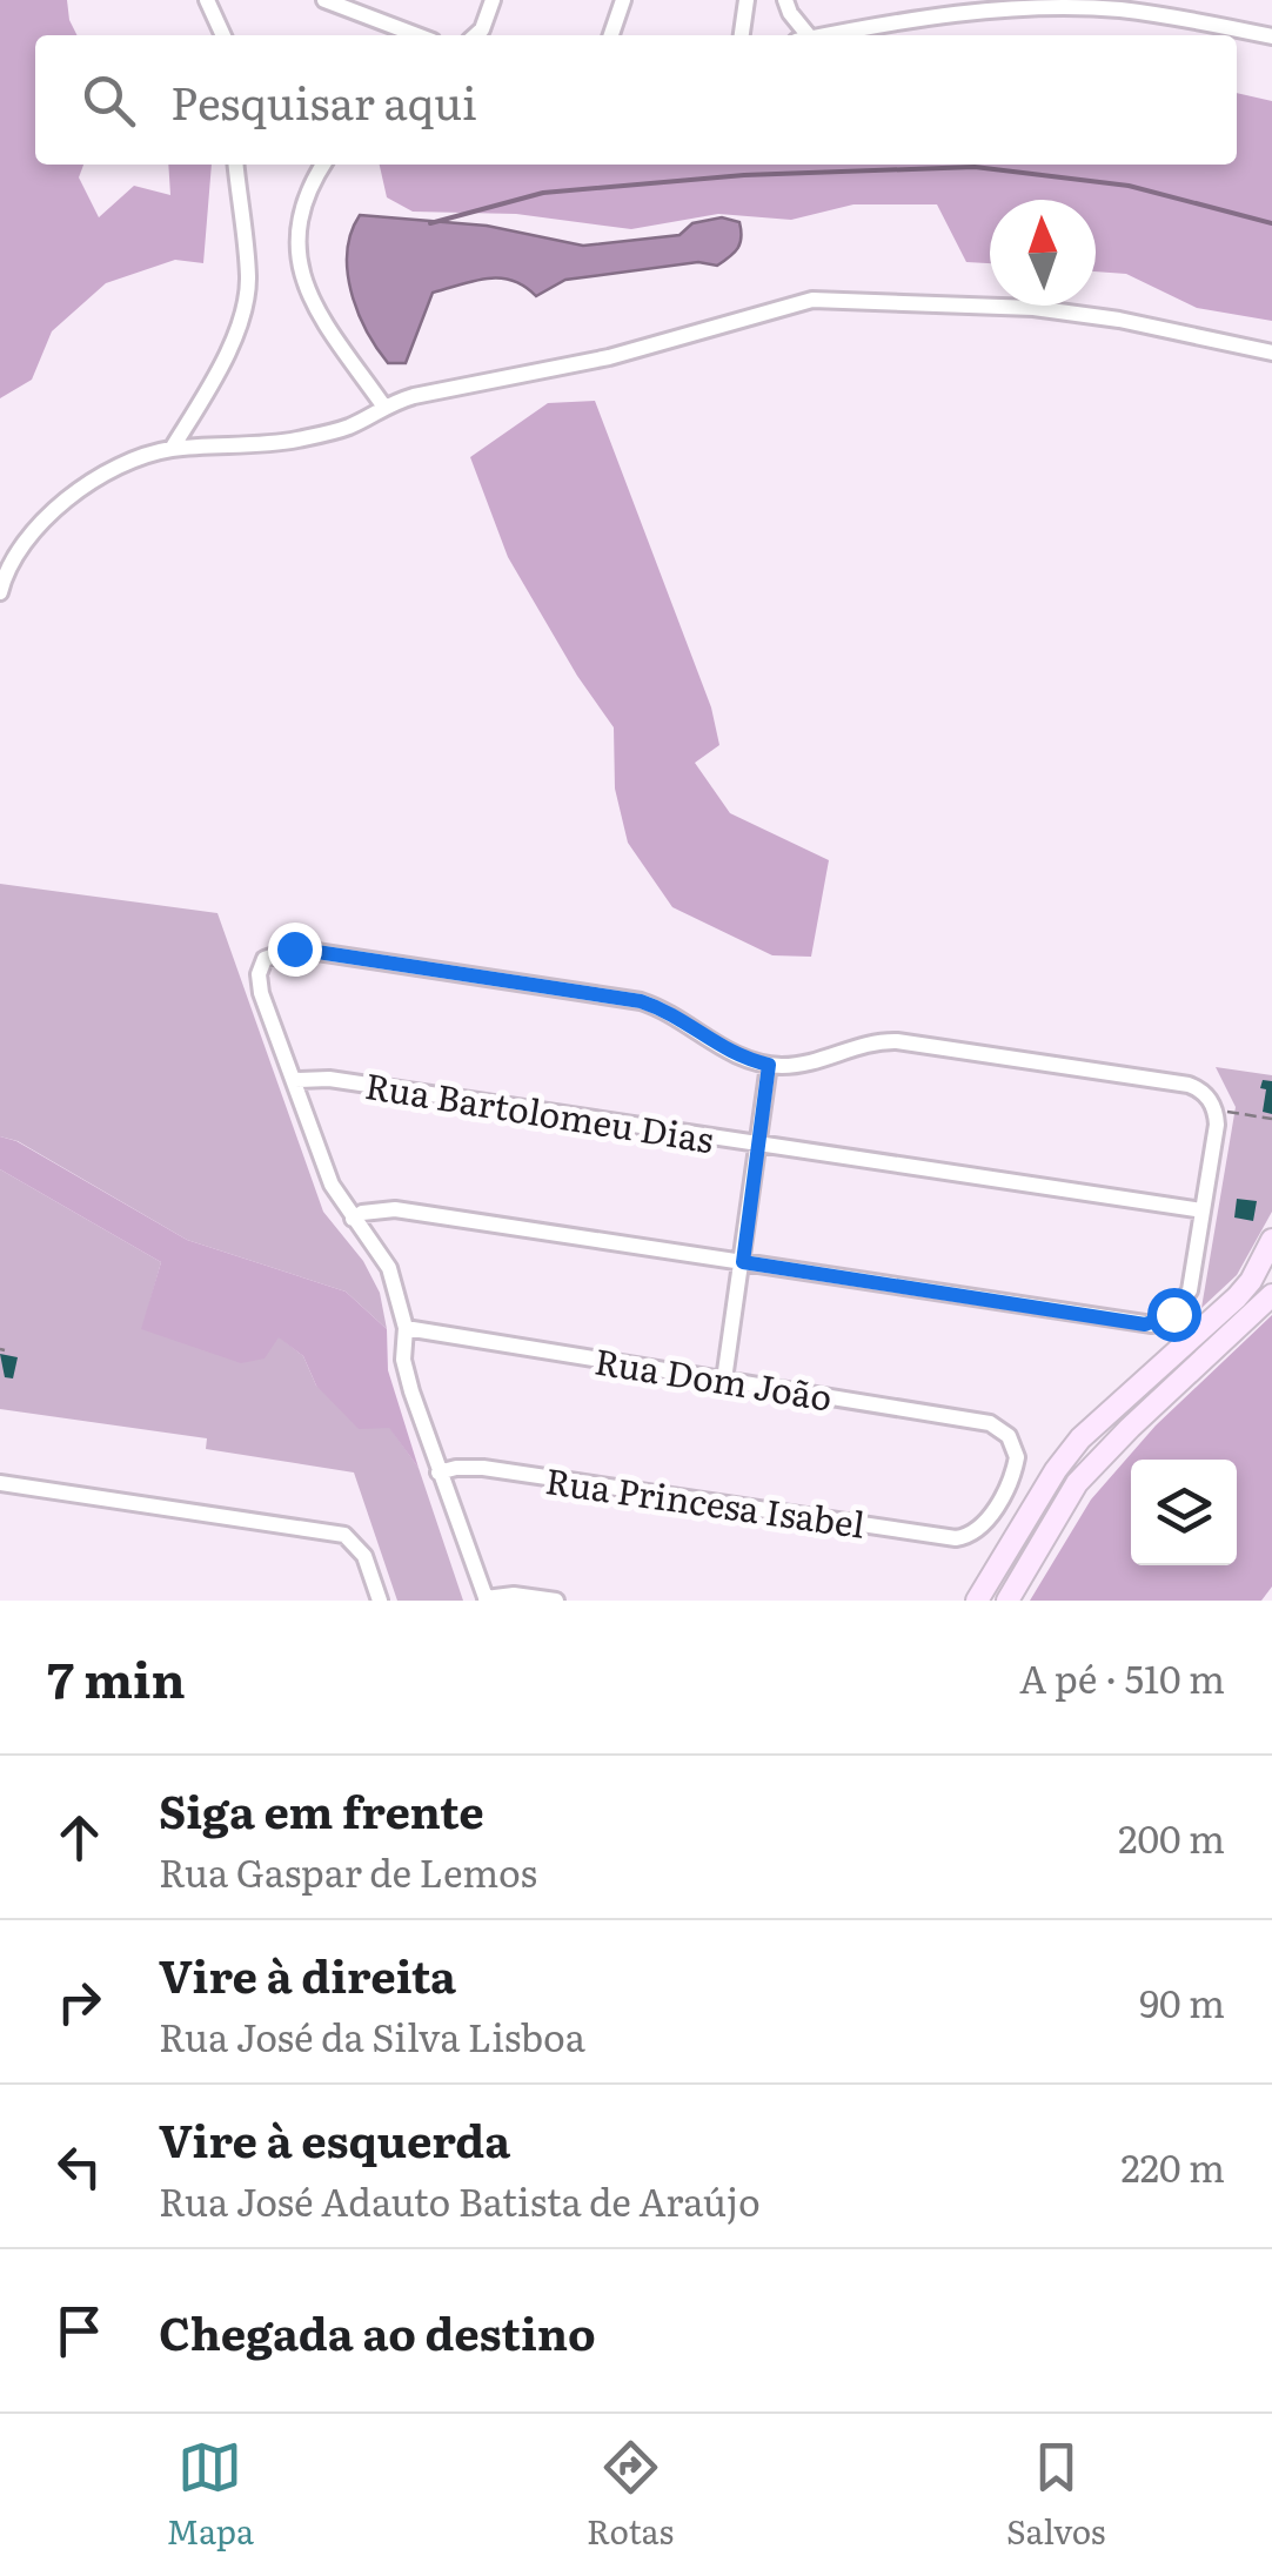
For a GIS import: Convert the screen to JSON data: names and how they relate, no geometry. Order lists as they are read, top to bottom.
{
  "streets": {
    "street": ["Rua Bartolomeu Dias", "Rua Dom João", "Rua Princesa Isabel"]
  },
  "crossings": [
    ["Rua Dom João", "Rua Princesa Isabel"]
  ],
  "north": "top",
  "page": {
    "search": "Pesquisar aqui",
    "heading": ["7 min", "A pé · 510 m"],
    "list": [
      ["Siga em frente", "Rua Gaspar de Lemos", "200 m"],
      ["Vire à direita", "Rua José da Silva Lisboa", "90 m"],
      ["Vire à esquerda", "Rua José Adauto Batista de Araújo", "220 m"],
      "Chegada ao destino"
    ],
    "nav": ["Mapa", "Rotas", "Salvos"]
  }
}
